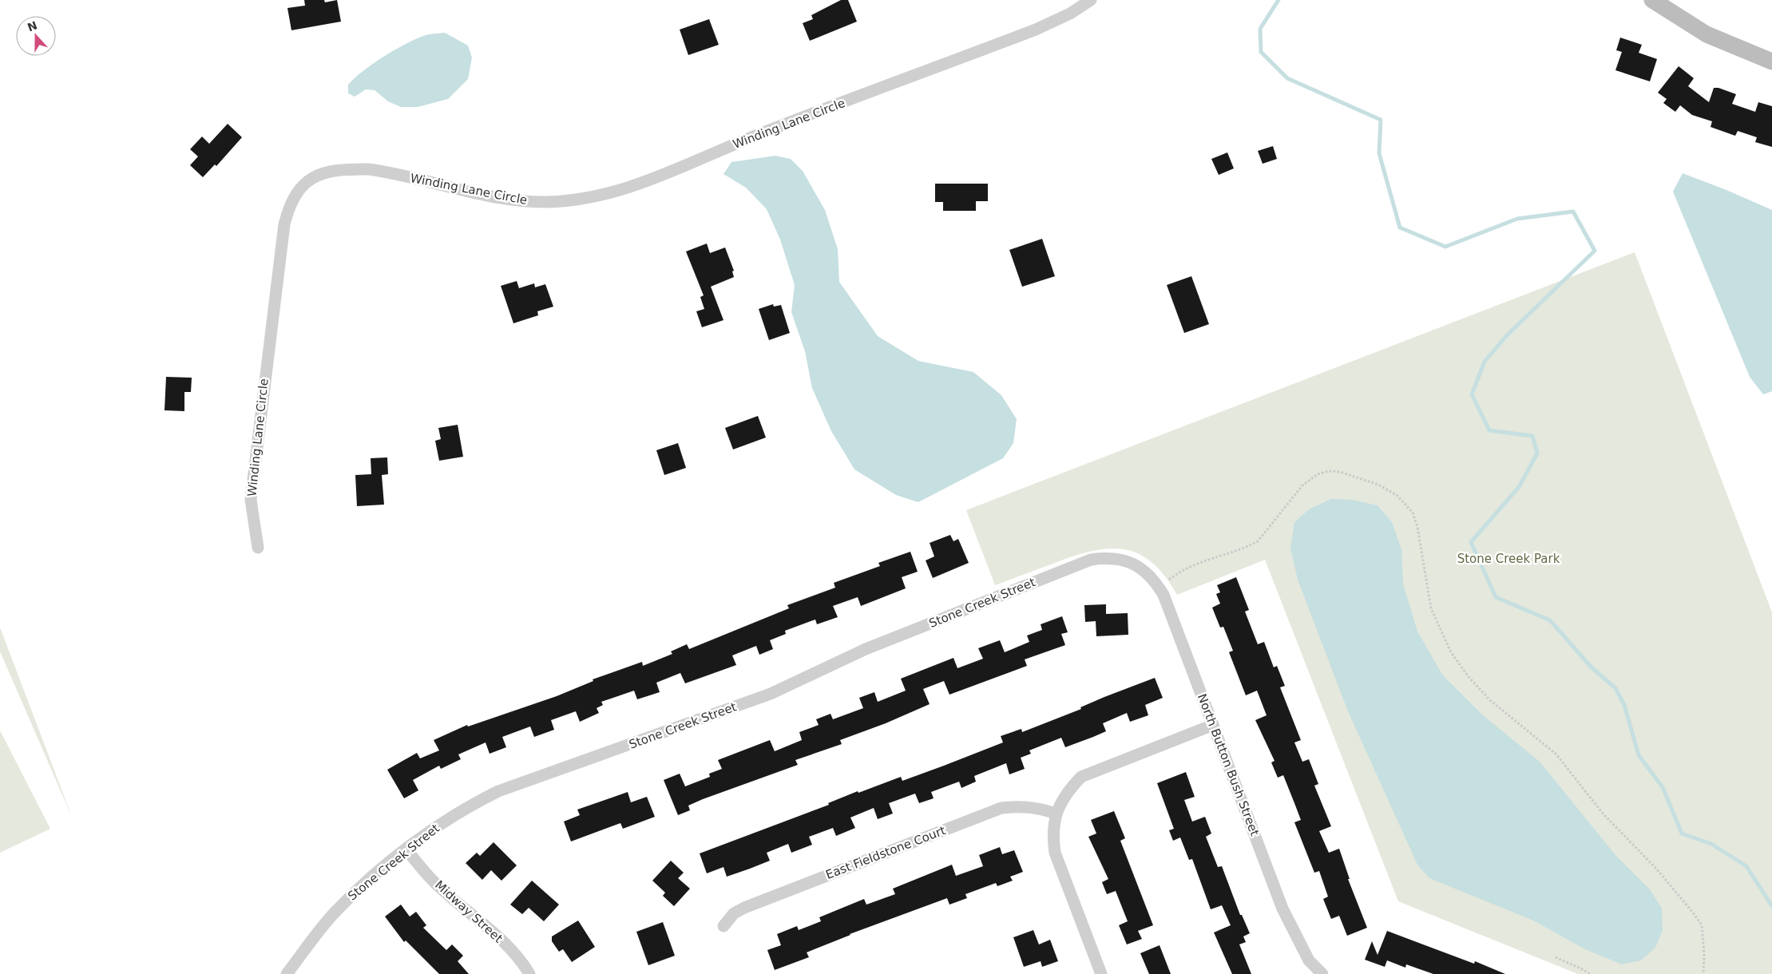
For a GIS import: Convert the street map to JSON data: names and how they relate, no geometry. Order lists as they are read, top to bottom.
{
  "streets": {
    "street": [
      "Winding Lane Circle",
      "Stone Creek Street",
      "North Button Bush Street",
      "East Fieldstone Court",
      "Midway Street"
    ]
  },
  "crossings": [
    ["Stone Creek Street", "North Button Bush Street"],
    ["Stone Creek Street", "Midway Street"]
  ],
  "parks": ["Stone Creek Park"],
  "north": "top"
}
